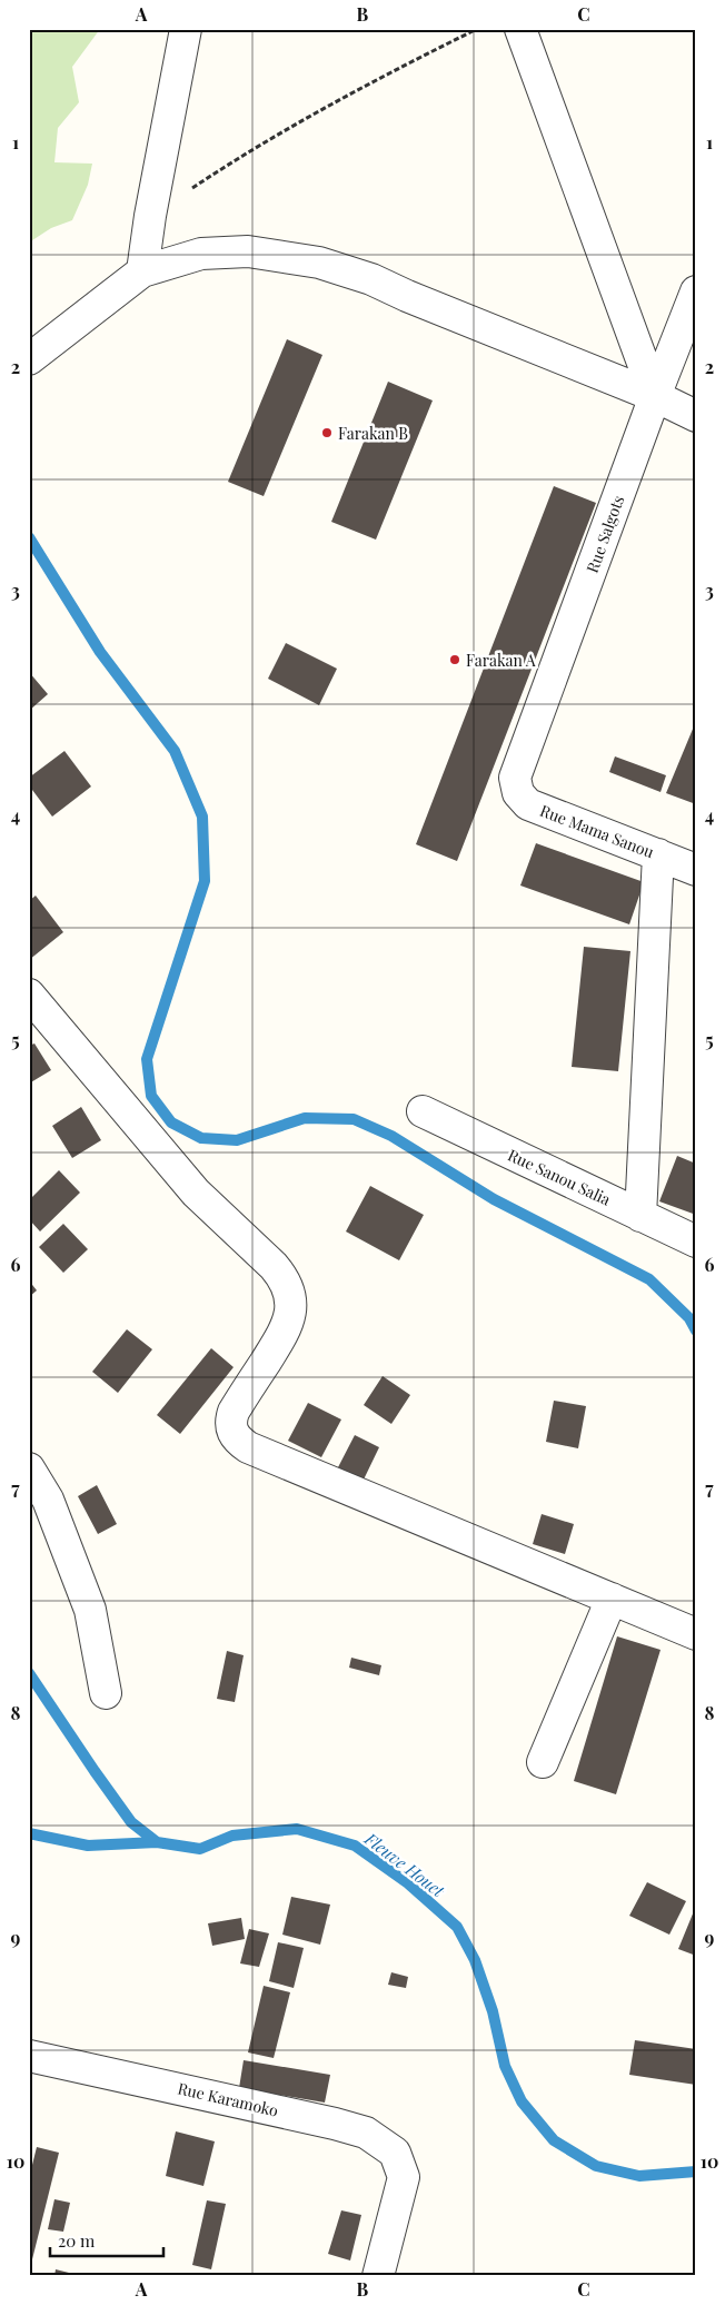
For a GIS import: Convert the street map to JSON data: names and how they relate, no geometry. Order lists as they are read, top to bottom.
{
  "streets": {
    "street": [
      "Rue Salgots",
      "Rue Mama Sanou",
      "Rue Sanou Salia",
      "Rue Karamoko"
    ]
  },
  "crossings": [
    ["Rue Salgots", "Rue Mama Sanou"]
  ],
  "water": ["Fleuve Houet"],
  "places": ["Farakan B", "Farakan A"],
  "scale_bar": "20 m",
  "grid": {
    "columns": ["A", "B", "C"],
    "rows": [
      "1",
      "2",
      "3",
      "4",
      "5",
      "6",
      "7",
      "8",
      "9",
      "10"
    ]
  }
}
